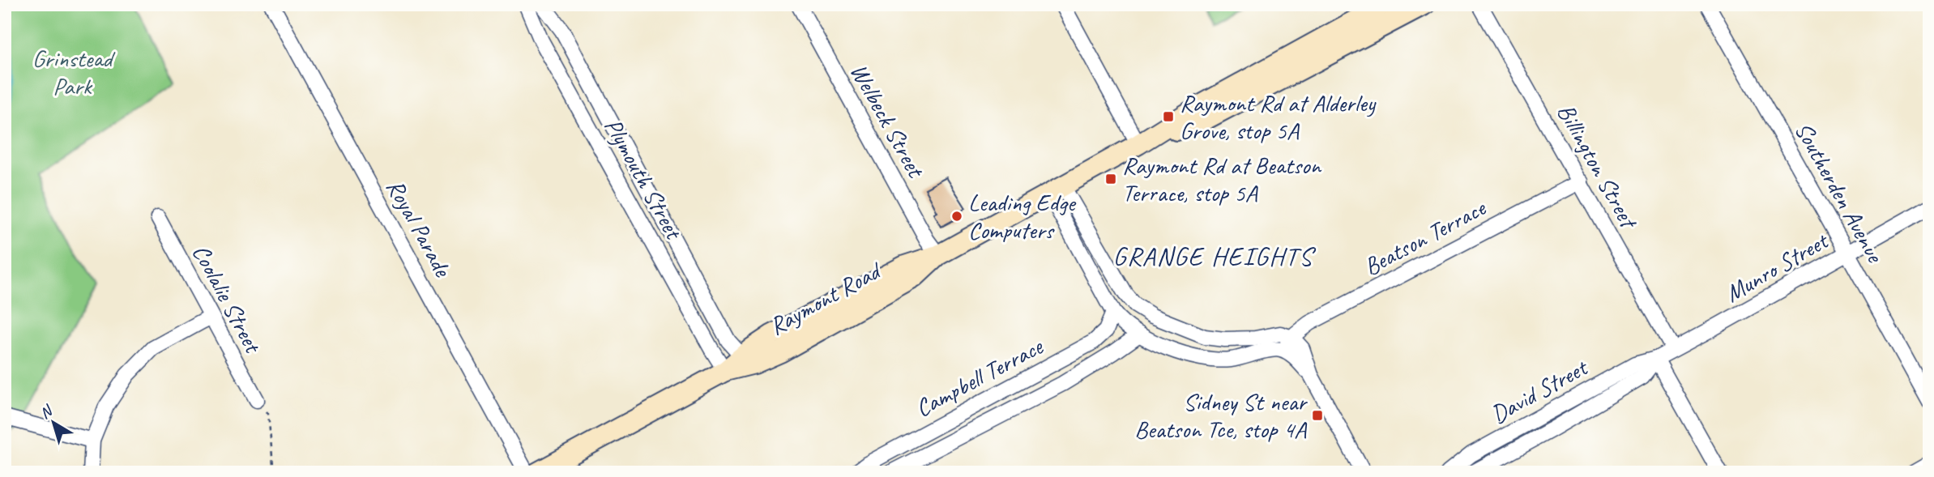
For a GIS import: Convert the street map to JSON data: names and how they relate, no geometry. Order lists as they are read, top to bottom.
{
  "streets": {
    "main road": ["Raymont Road"],
    "street": [
      "Welbeck Street",
      "Billington Street",
      "Plymouth Street",
      "Southerden Avenue",
      "Royal Parade",
      "Beatson Terrace",
      "Munro Street",
      "Coolalie Street",
      "Campbell Terrace",
      "David Street"
    ]
  },
  "crossings": [
    ["Welbeck Street", "Raymont Road"],
    ["Billington Street", "Beatson Terrace"],
    ["Billington Street", "Munro Street"],
    ["Billington Street", "David Street"],
    ["Plymouth Street", "Raymont Road"],
    ["Southerden Avenue", "Munro Street"],
    ["Munro Street", "David Street"]
  ],
  "districts": ["GRANGE HEIGHTS"],
  "parks": ["Grinstead Park"],
  "places": {
    "transit": ["Raymont Rd at Alderley Grove, stop 5A", "Raymont Rd at Beatson Terrace, stop 5A", "Sidney St near Beatson Tce, stop 4A"],
    "other": ["Leading Edge Computers"]
  },
  "north": "top left"
}
